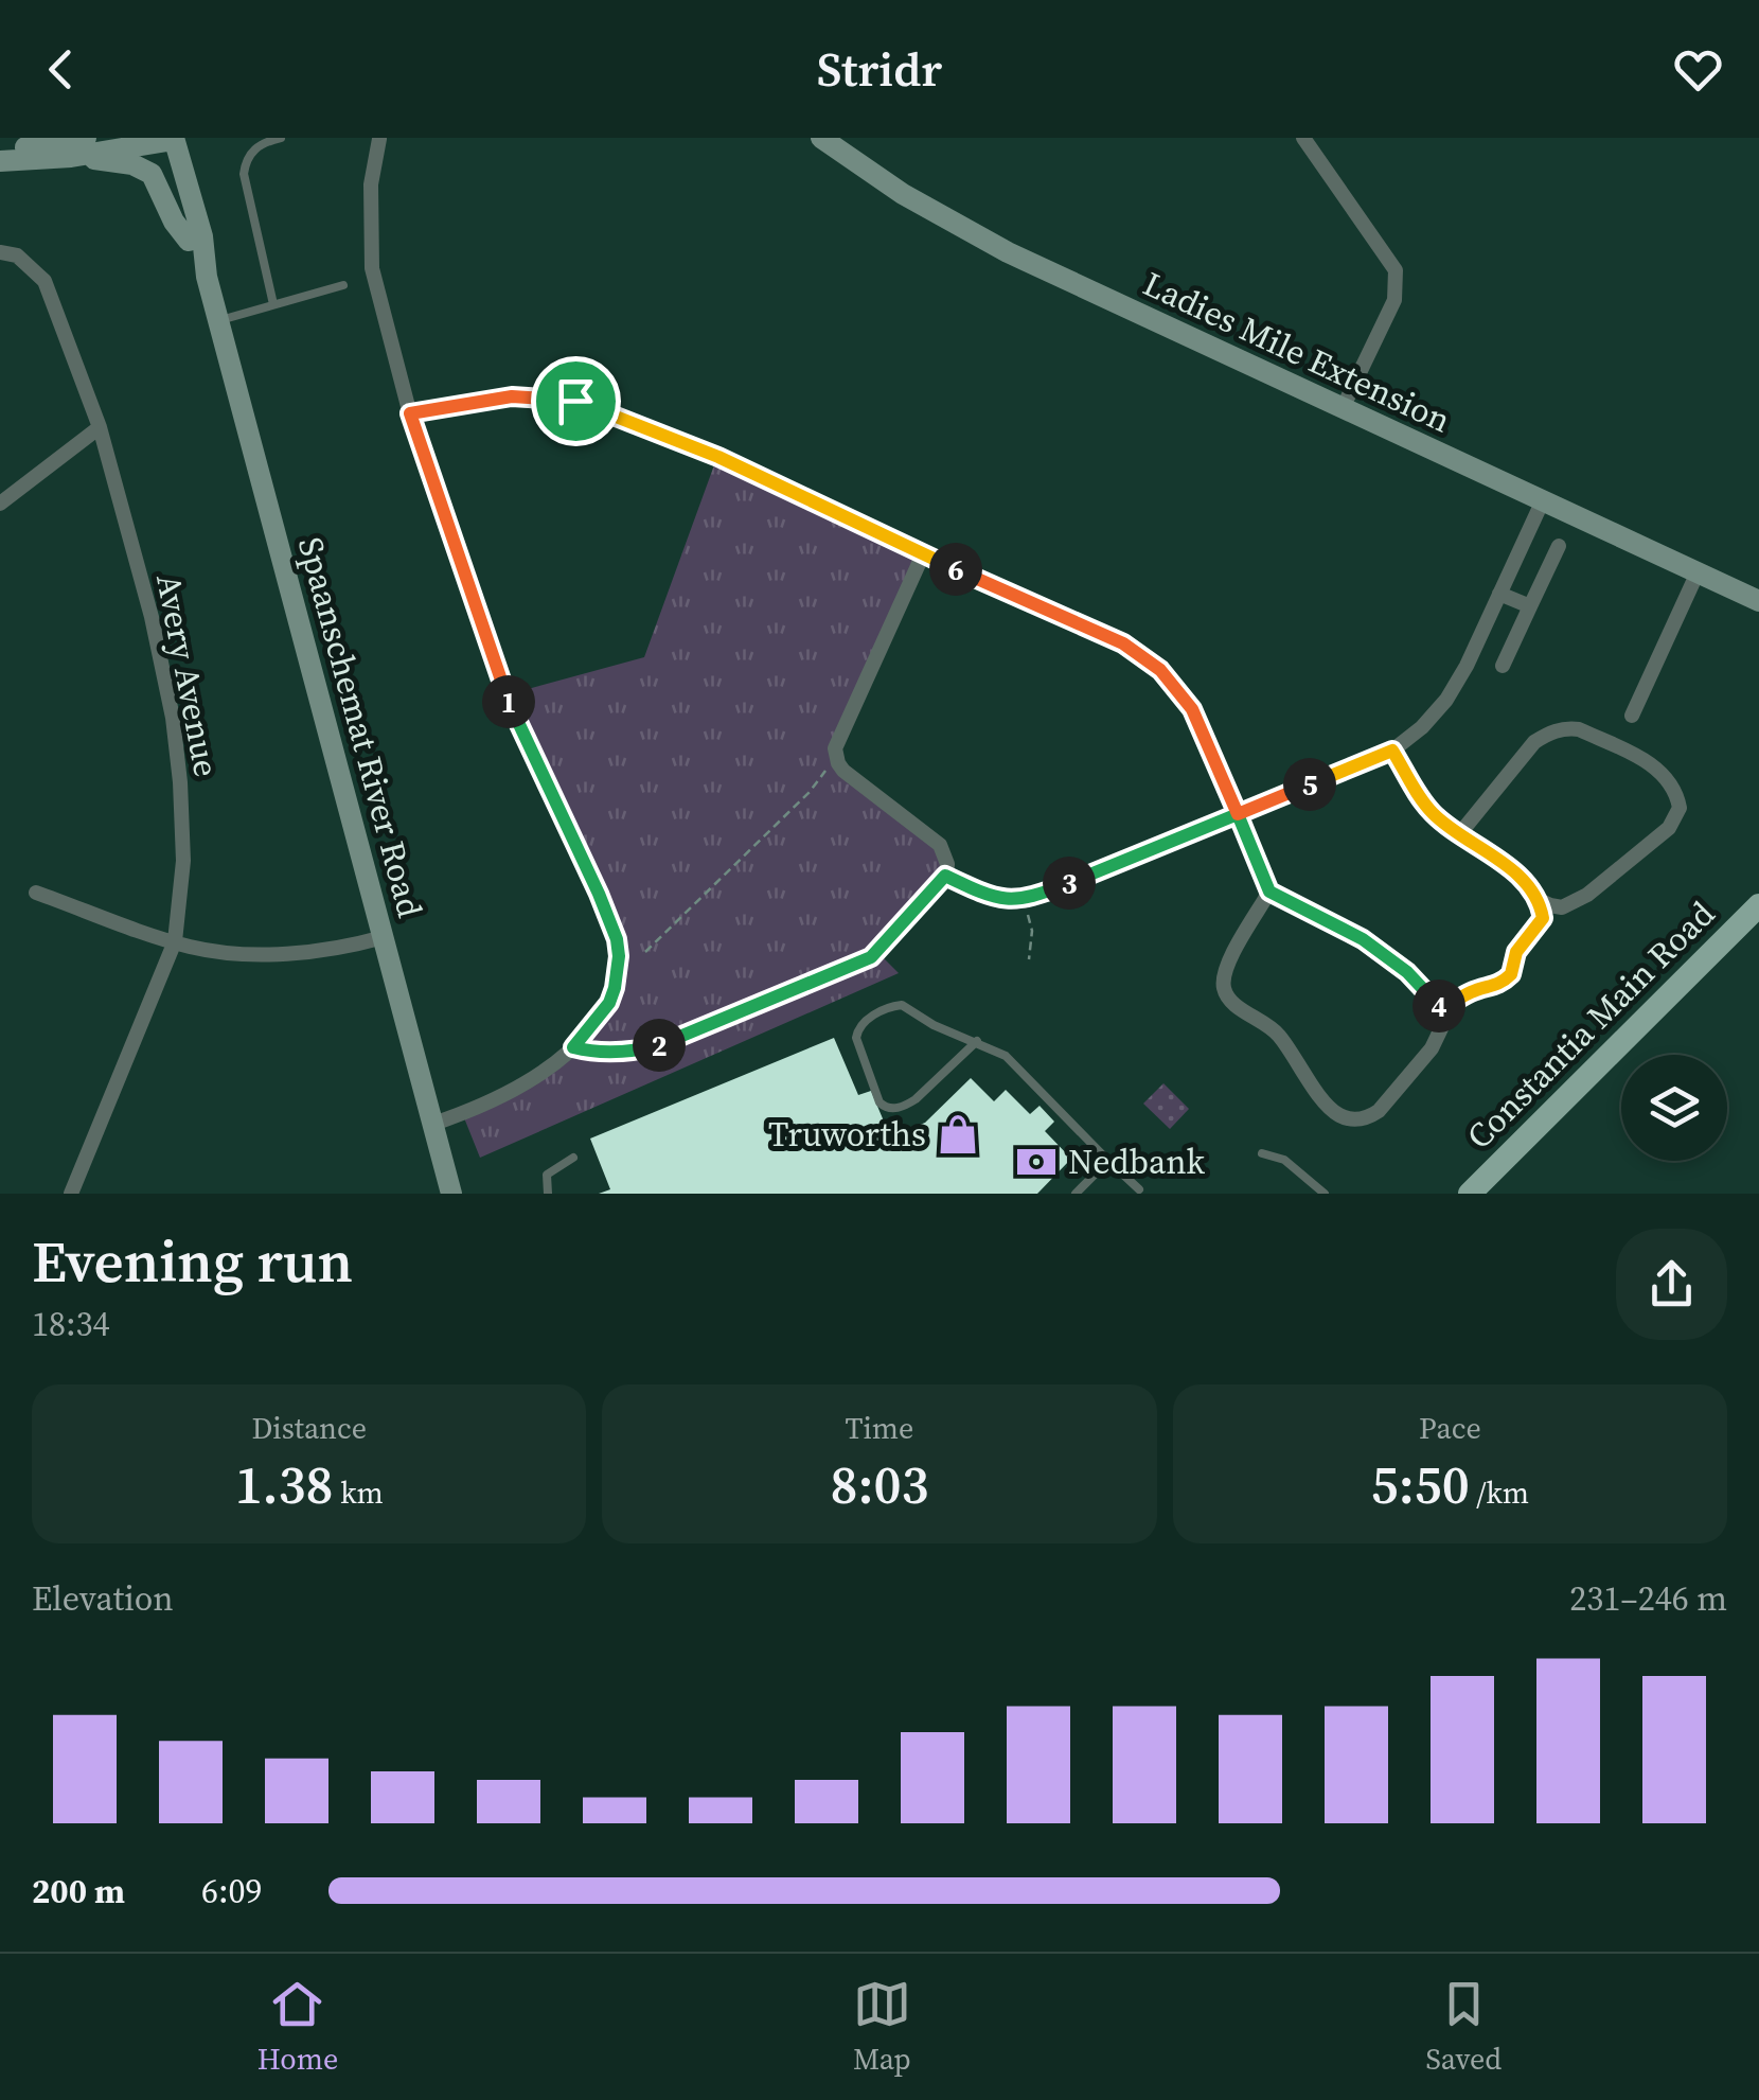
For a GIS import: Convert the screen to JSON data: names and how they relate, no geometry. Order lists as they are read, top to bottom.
{
  "streets": {
    "main road": ["Ladies Mile Extension", "Spaanschemat River Road", "Constantia Main Road"],
    "street": ["Avery Avenue"]
  },
  "places": {
    "shop": ["Truworths"],
    "bank": ["Nedbank"]
  },
  "page": {
    "header": "Stridr",
    "pins": [
      "6",
      "1",
      "5",
      "3",
      "4",
      "2"
    ],
    "heading": ["Evening run", "18:34"],
    "stats": [
      ["Distance", "1.38 km"],
      ["Time", "8:03"],
      ["Pace", "5:50 /km"]
    ],
    "chart": ["Elevation", "231–246 m"],
    "list": [
      {
        "name": "200 m",
        "note": "6:09"
      }
    ],
    "tabs": ["Home", "Map", "Saved"]
  }
}
